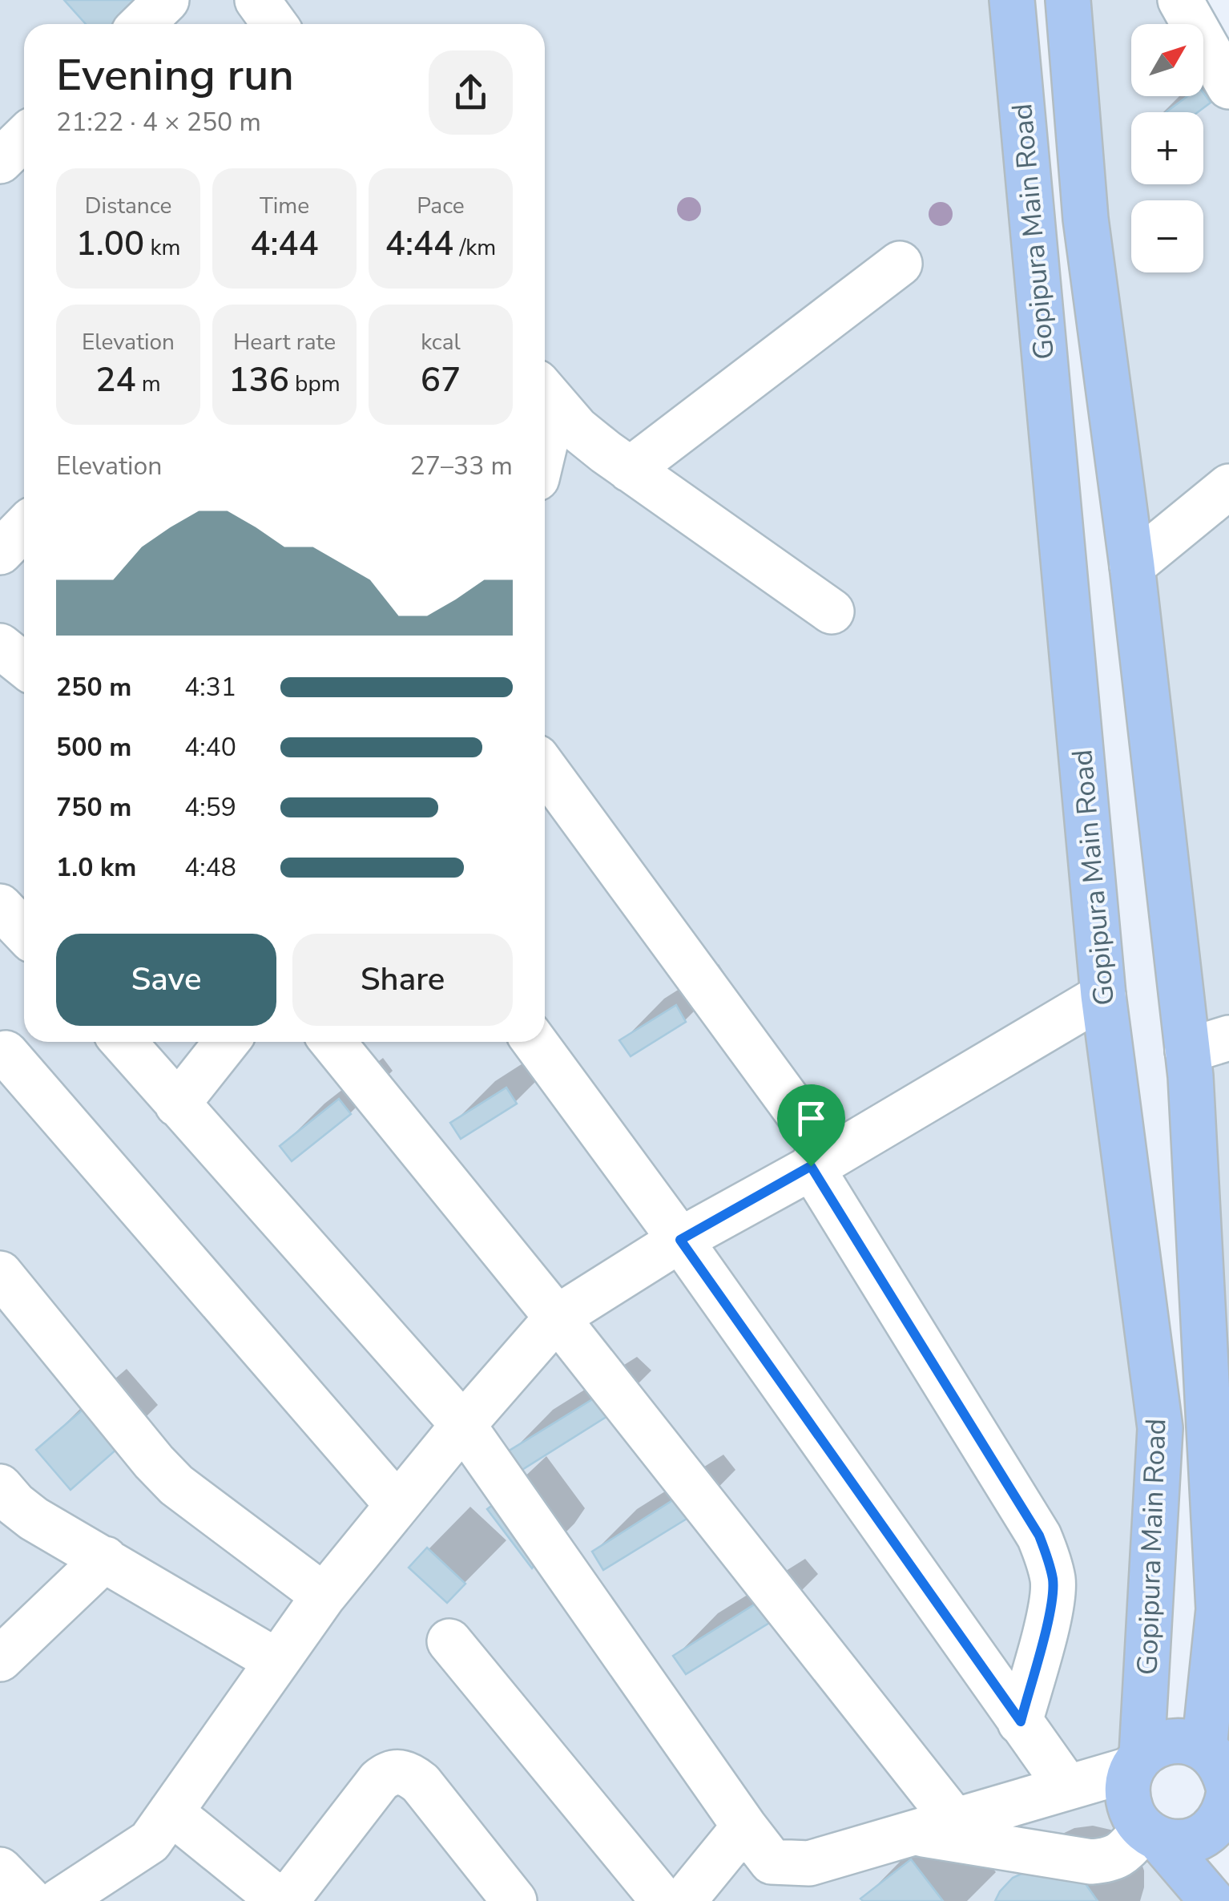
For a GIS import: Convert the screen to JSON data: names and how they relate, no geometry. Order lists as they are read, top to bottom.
{
  "streets": {
    "main road": ["Gopipura Main Road"]
  },
  "north": "top right",
  "page": {
    "map_buttons": ["+", "−"],
    "heading": ["Evening run", "21:22 · 4 × 250 m"],
    "stats": [
      ["Distance", "1.00 km"],
      ["Time", "4:44"],
      ["Pace", "4:44 /km"],
      ["Elevation", "24 m"],
      ["Heart rate", "136 bpm"],
      ["kcal", "67"]
    ],
    "chart": ["Elevation", "27–33 m"],
    "list": [
      {
        "name": "250 m",
        "note": "4:31"
      },
      {
        "name": "500 m",
        "note": "4:40"
      },
      {
        "name": "750 m",
        "note": "4:59"
      },
      {
        "name": "1.0 km",
        "note": "4:48"
      }
    ],
    "buttons": ["Save", "Share"]
  }
}
